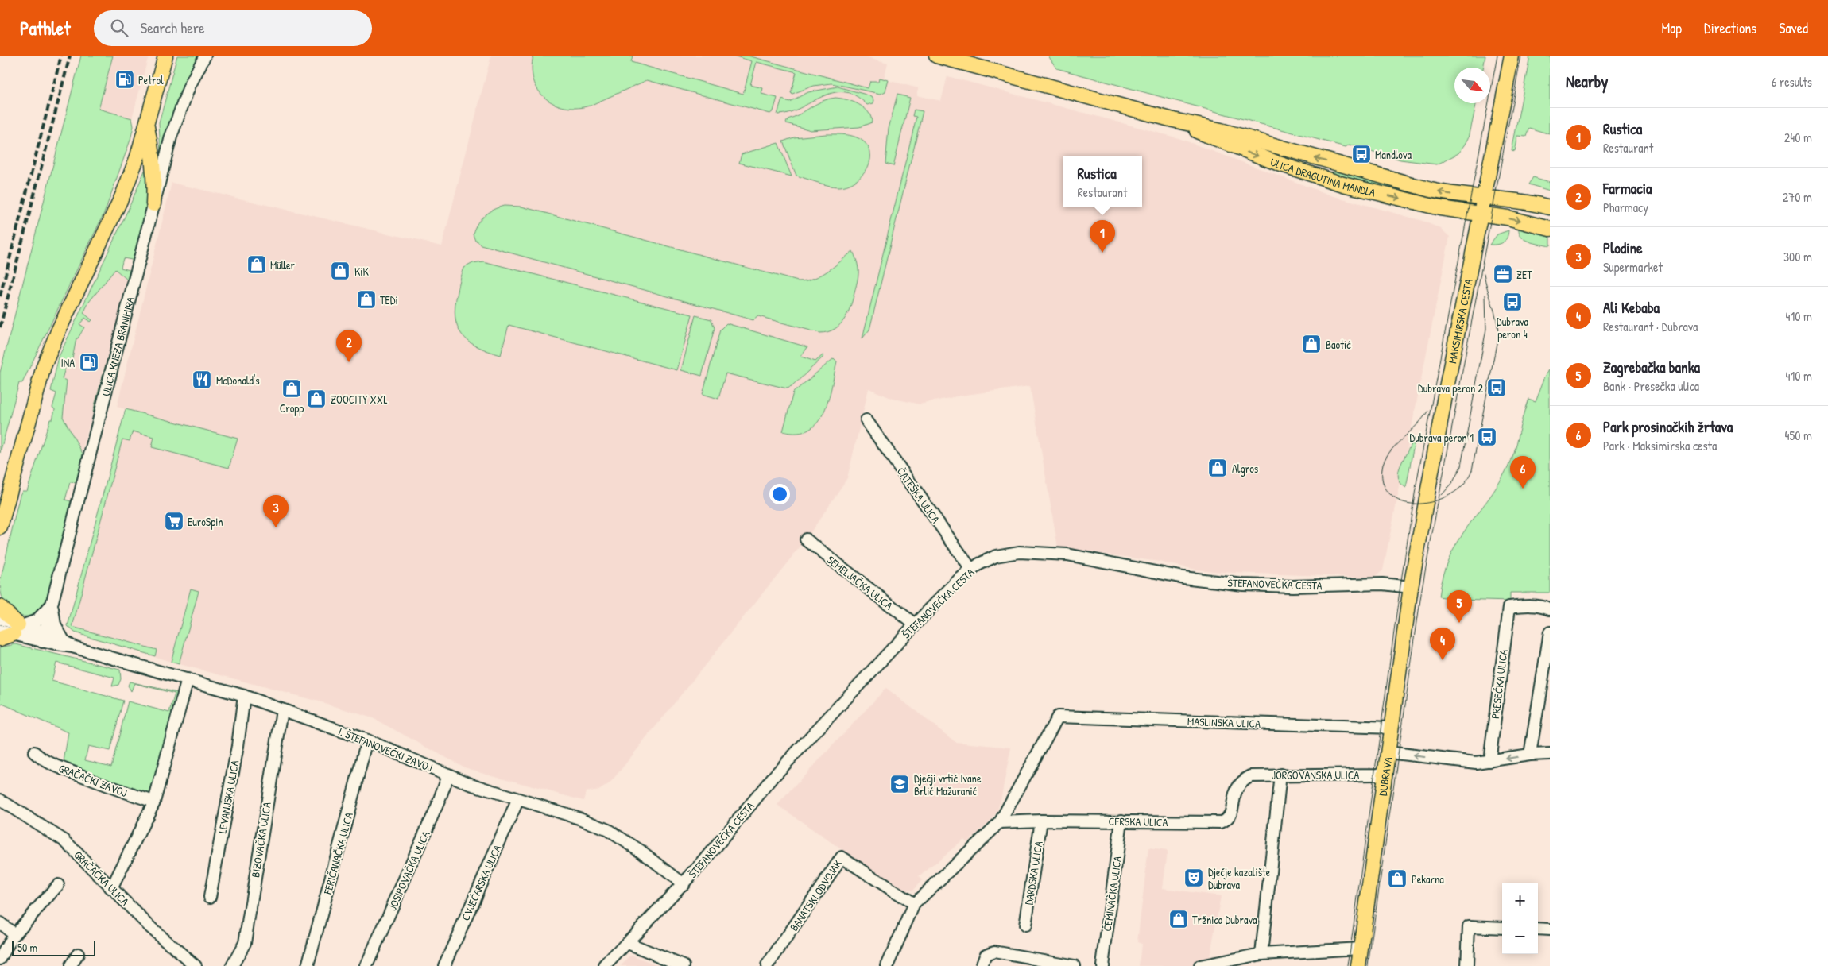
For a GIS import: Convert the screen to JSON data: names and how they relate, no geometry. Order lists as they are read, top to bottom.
{
  "streets": {
    "main road": ["ULICA DRAGUTINA MANDLA", "MAKSIMIRSKA CESTA", "DUBRAVA"],
    "street": [
      "ULICA KNEZA BRANIMIRA",
      "ČATEŠKA ULICA",
      "SEMELJAČKA ULICA",
      "ŠTEFANOVEČKA CESTA",
      "PRESEČKA ULICA",
      "MASLINSKA ULICA",
      "I. ŠTEFANOVEČKI ZAVOJ",
      "JORGOVANSKA ULICA",
      "GRAČAČKI ZAVOJ",
      "LEVANJSKA ULICA",
      "CERSKA ULICA",
      "BIZOVAČKA ULICA",
      "FERIČANAČKA ULICA",
      "JOSIPOVAČKA ULICA",
      "DARDSKA ULICA",
      "GRAČAČKA ULICA",
      "CVJEĆARSKA ULICA",
      "ČEMINAČKA ULICA",
      "BANATSKI ODVOJAK"
    ]
  },
  "crossings": [
    ["ULICA DRAGUTINA MANDLA", "MAKSIMIRSKA CESTA"],
    ["MAKSIMIRSKA CESTA", "ŠTEFANOVEČKA CESTA"],
    ["MAKSIMIRSKA CESTA", "DUBRAVA"],
    ["ULICA KNEZA BRANIMIRA", "I. ŠTEFANOVEČKI ZAVOJ"],
    ["ČATEŠKA ULICA", "ŠTEFANOVEČKA CESTA"],
    ["SEMELJAČKA ULICA", "ŠTEFANOVEČKA CESTA"],
    ["ŠTEFANOVEČKA CESTA", "I. ŠTEFANOVEČKI ZAVOJ"],
    ["ŠTEFANOVEČKA CESTA", "DUBRAVA"],
    ["MASLINSKA ULICA", "DUBRAVA"],
    ["MASLINSKA ULICA", "CERSKA ULICA"],
    ["I. ŠTEFANOVEČKI ZAVOJ", "LEVANJSKA ULICA"],
    ["I. ŠTEFANOVEČKI ZAVOJ", "BIZOVAČKA ULICA"],
    ["I. ŠTEFANOVEČKI ZAVOJ", "FERIČANAČKA ULICA"],
    ["I. ŠTEFANOVEČKI ZAVOJ", "JOSIPOVAČKA ULICA"],
    ["I. ŠTEFANOVEČKI ZAVOJ", "CVJEĆARSKA ULICA"],
    ["JORGOVANSKA ULICA", "DUBRAVA"],
    ["JORGOVANSKA ULICA", "CERSKA ULICA"],
    ["CERSKA ULICA", "DARDSKA ULICA"],
    ["CERSKA ULICA", "ČEMINAČKA ULICA"]
  ],
  "places": {
    "fuel station": ["Petrol", "INA"],
    "bus stop": [
      "Mandlova",
      "Dubrava peron 4",
      "Dubrava peron 2",
      "Dubrava peron 1"
    ],
    "shop": [
      "Müller",
      "KiK",
      "TEDi",
      "Baotić",
      "Cropp",
      "ZOOCITY XXL",
      "Algros",
      "Pekarna",
      "Tržnica Dubrava"
    ],
    "office": ["ZET"],
    "restaurant": ["McDonald's"],
    "supermarket": ["EuroSpin"],
    "school or university": ["Dječji vrtić Ivane Brlić Mažuranić"],
    "theatre": ["Dječje kazalište Dubrava"]
  },
  "scale_bar": "50 m",
  "north": "bottom right",
  "page": {
    "header": "Pathlet",
    "search": "Search here",
    "nav": ["Map", "Directions", "Saved"],
    "heading": ["Nearby", "6 results"],
    "list": [
      {
        "mark": "1",
        "name": "Rustica",
        "note": "Restaurant",
        "value": "240 m"
      },
      {
        "mark": "2",
        "name": "Farmacia",
        "note": "Pharmacy",
        "value": "270 m"
      },
      {
        "mark": "3",
        "name": "Plodine",
        "note": "Supermarket",
        "value": "300 m"
      },
      {
        "mark": "4",
        "name": "Ali Kebaba",
        "note": "Restaurant · Dubrava",
        "value": "410 m"
      },
      {
        "mark": "5",
        "name": "Zagrebačka banka",
        "note": "Bank · Presečka ulica",
        "value": "410 m"
      },
      {
        "mark": "6",
        "name": "Park prosinačkih žrtava",
        "note": "Park · Maksimirska cesta",
        "value": "450 m"
      }
    ],
    "popup": ["Rustica", "Restaurant"],
    "pins": [
      "1",
      "2",
      "6",
      "3",
      "5",
      "4"
    ],
    "map_buttons": ["+", "−"],
    "scale": "50 m"
  }
}
